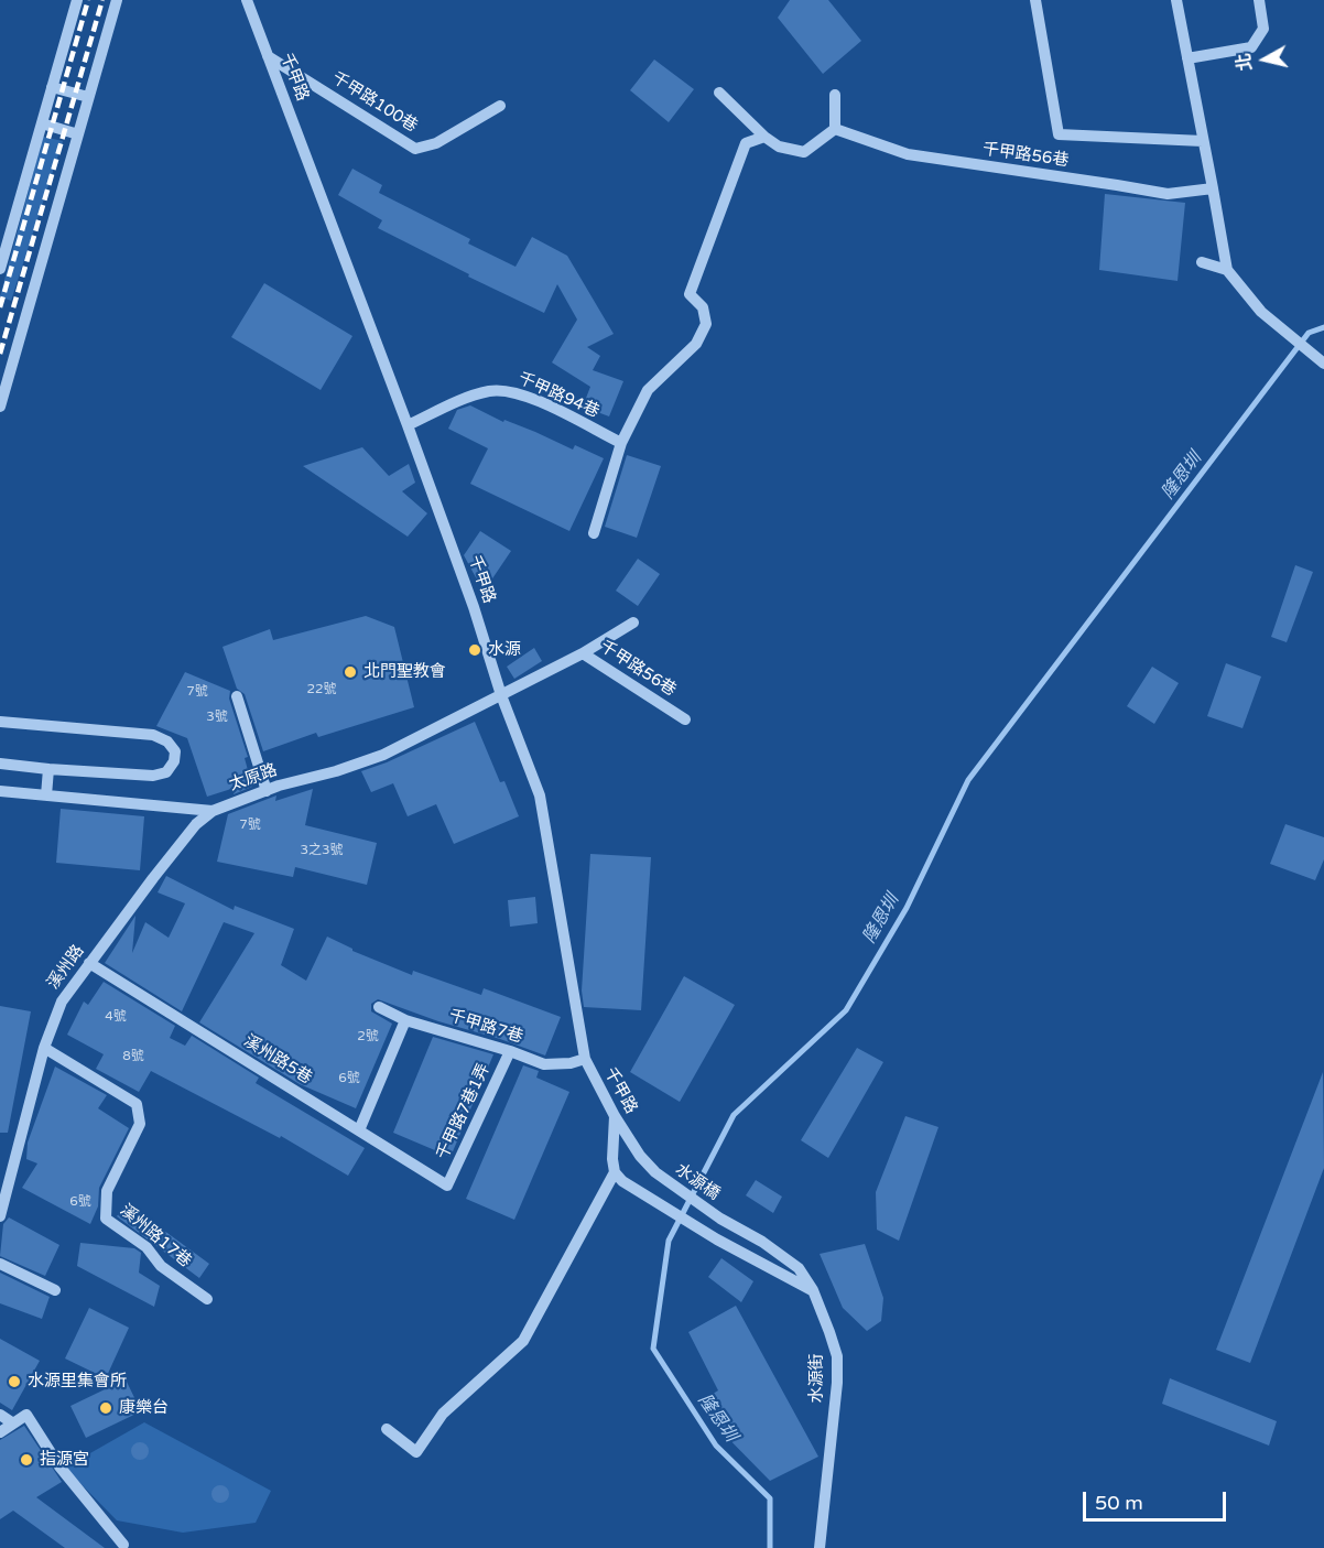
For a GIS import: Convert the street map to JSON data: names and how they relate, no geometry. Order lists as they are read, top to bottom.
{
  "streets": {
    "street": [
      "千甲路",
      "千甲路100巷",
      "千甲路56巷",
      "千甲路94巷",
      "太原路",
      "溪州路",
      "千甲路7巷",
      "溪州路5巷",
      "千甲路7巷1弄",
      "水源橋",
      "溪州路17巷",
      "水源街"
    ]
  },
  "crossings": [
    ["千甲路", "千甲路100巷"],
    ["千甲路", "千甲路56巷"],
    ["千甲路", "千甲路94巷"],
    ["千甲路", "太原路"],
    ["千甲路", "千甲路7巷"],
    ["千甲路", "水源橋"],
    ["千甲路56巷", "太原路"],
    ["太原路", "溪州路"],
    ["溪州路", "溪州路5巷"],
    ["溪州路", "溪州路17巷"],
    ["千甲路7巷", "千甲路7巷1弄"],
    ["溪州路5巷", "千甲路7巷1弄"],
    ["水源橋", "水源街"]
  ],
  "water": ["隆恩圳"],
  "places": [
    "水源",
    "北門聖教會",
    "水源里集會所",
    "康樂台",
    "指源宮"
  ],
  "house_numbers": [
    "22號",
    "7號",
    "3號",
    "7號",
    "3之3號",
    "4號",
    "2號",
    "8號",
    "6號",
    "6號"
  ],
  "scale_bar": "50 m",
  "north": "left"
}
